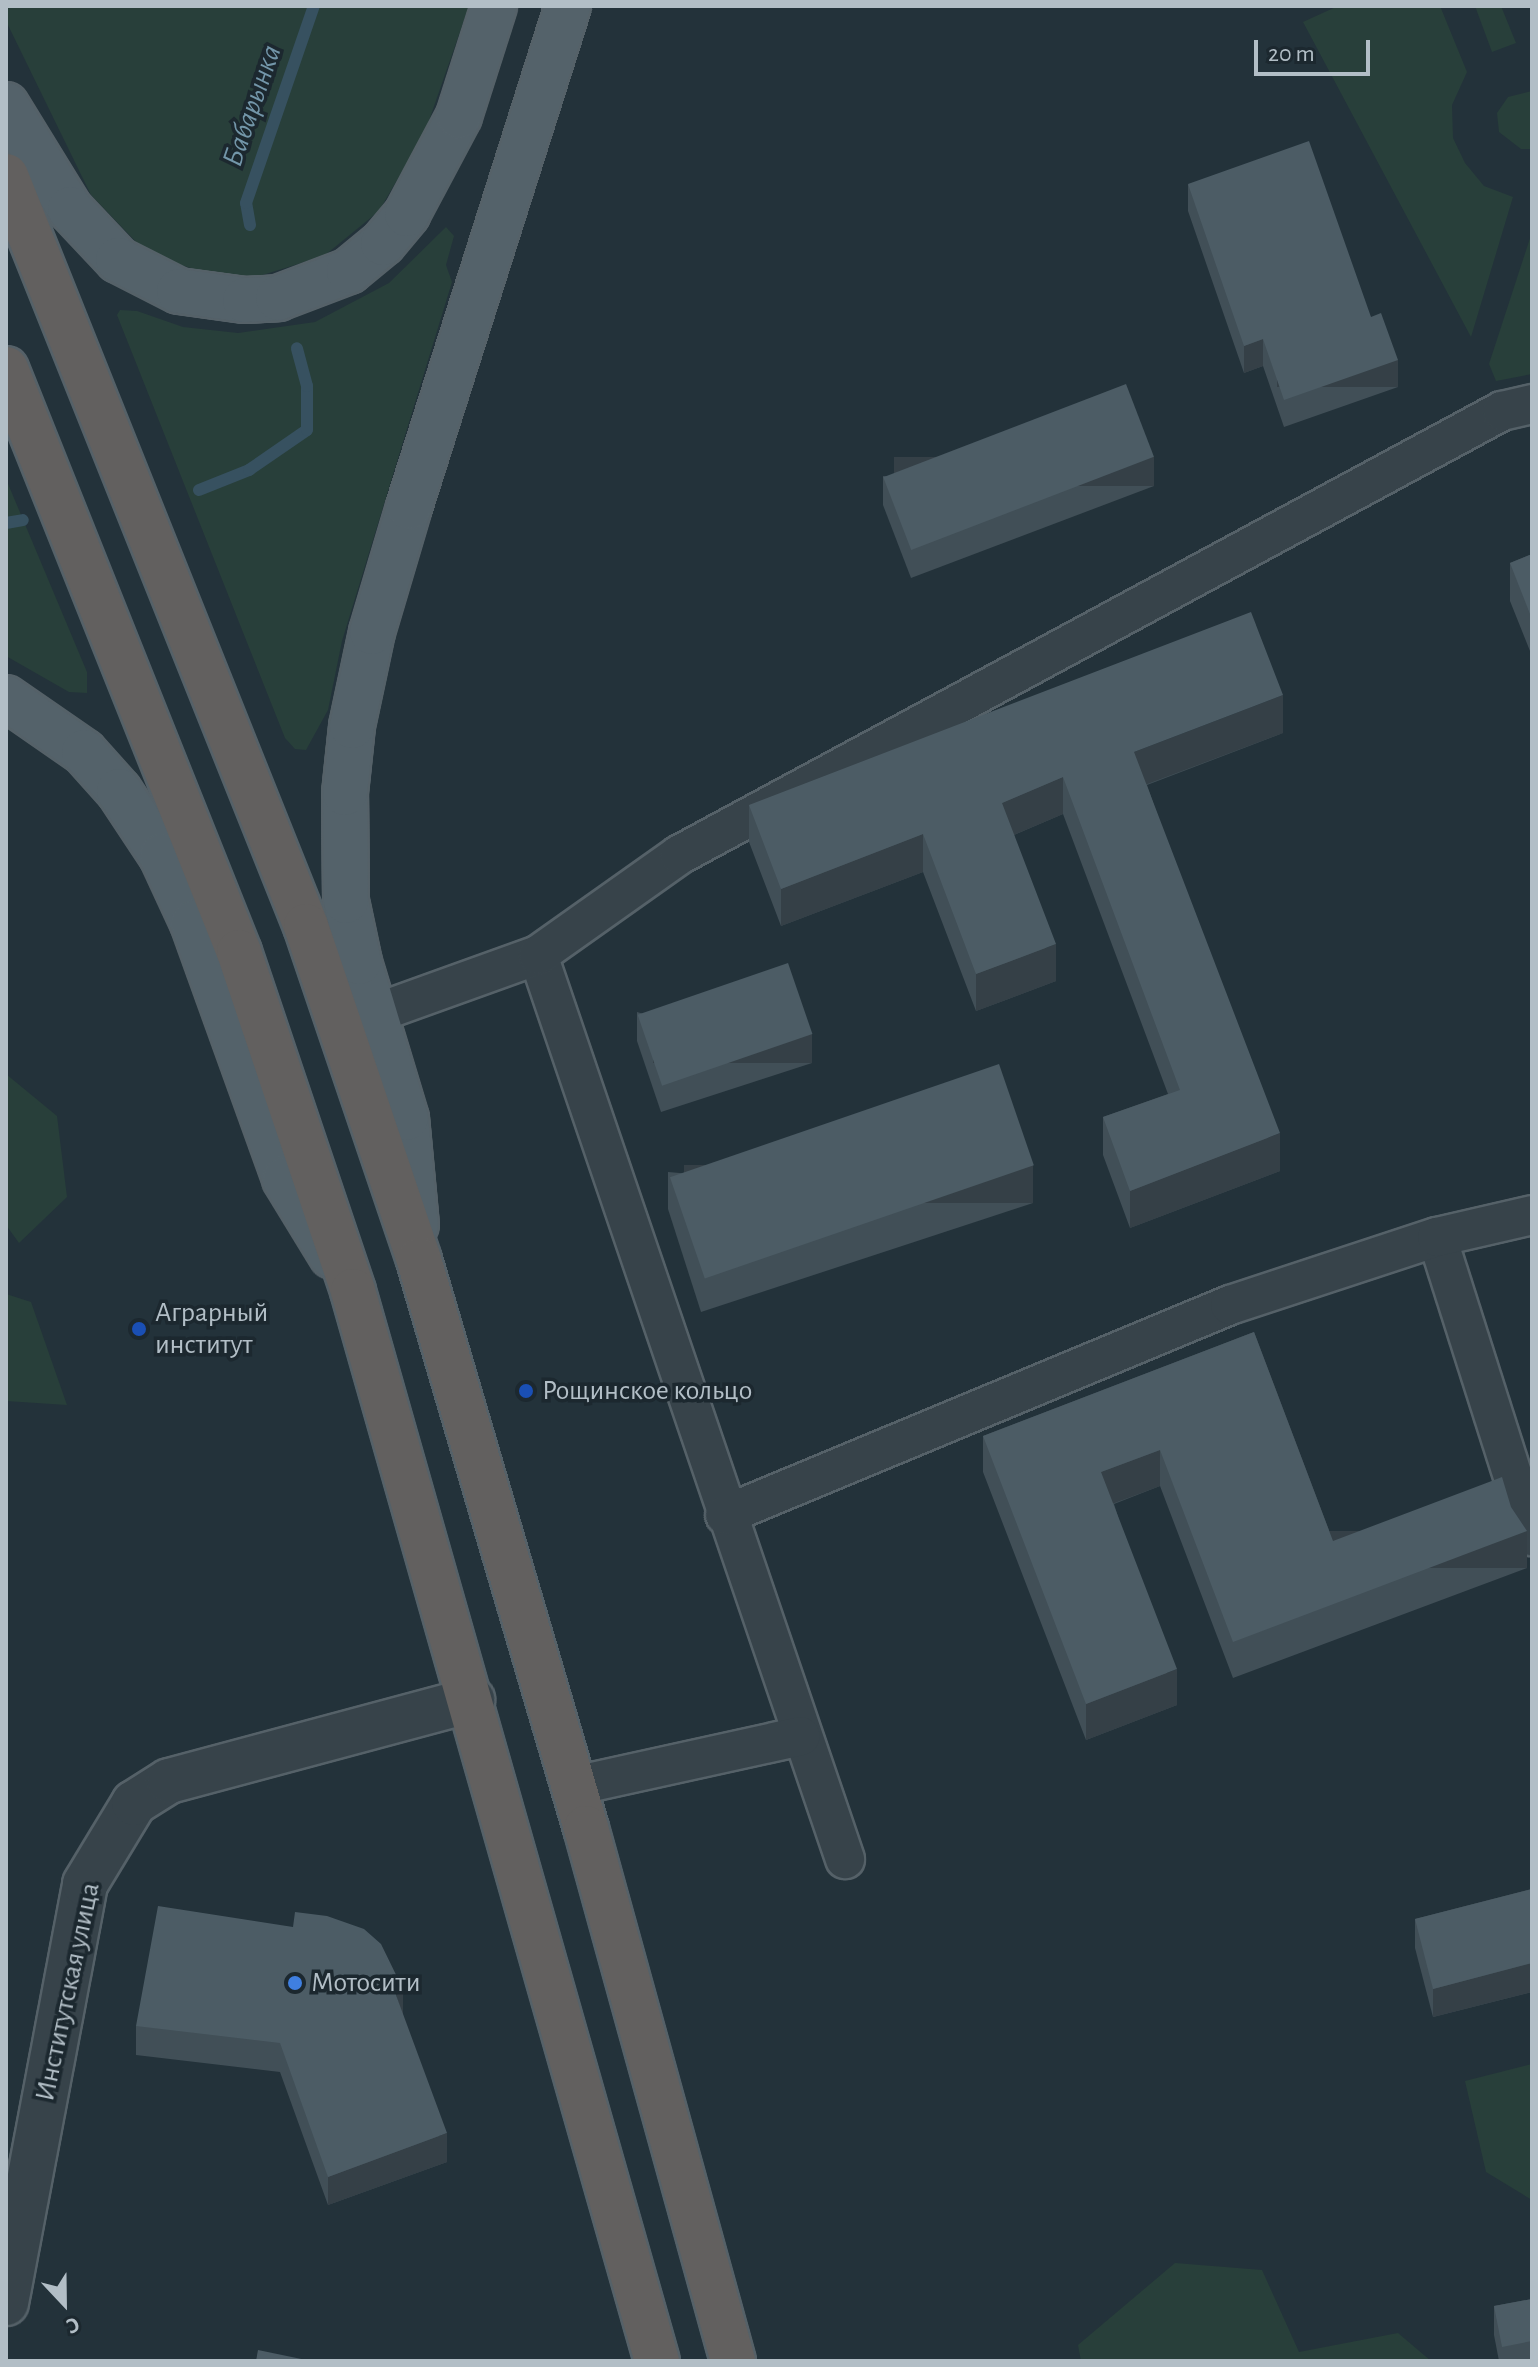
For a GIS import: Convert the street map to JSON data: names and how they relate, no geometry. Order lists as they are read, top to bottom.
{
  "streets": {
    "street": ["Институтская улица"]
  },
  "water": ["Бабарынка"],
  "places": ["Аграрный институт", "Рощинское кольцо", "Мотосити"],
  "scale_bar": "20 m",
  "north": "bottom"
}
